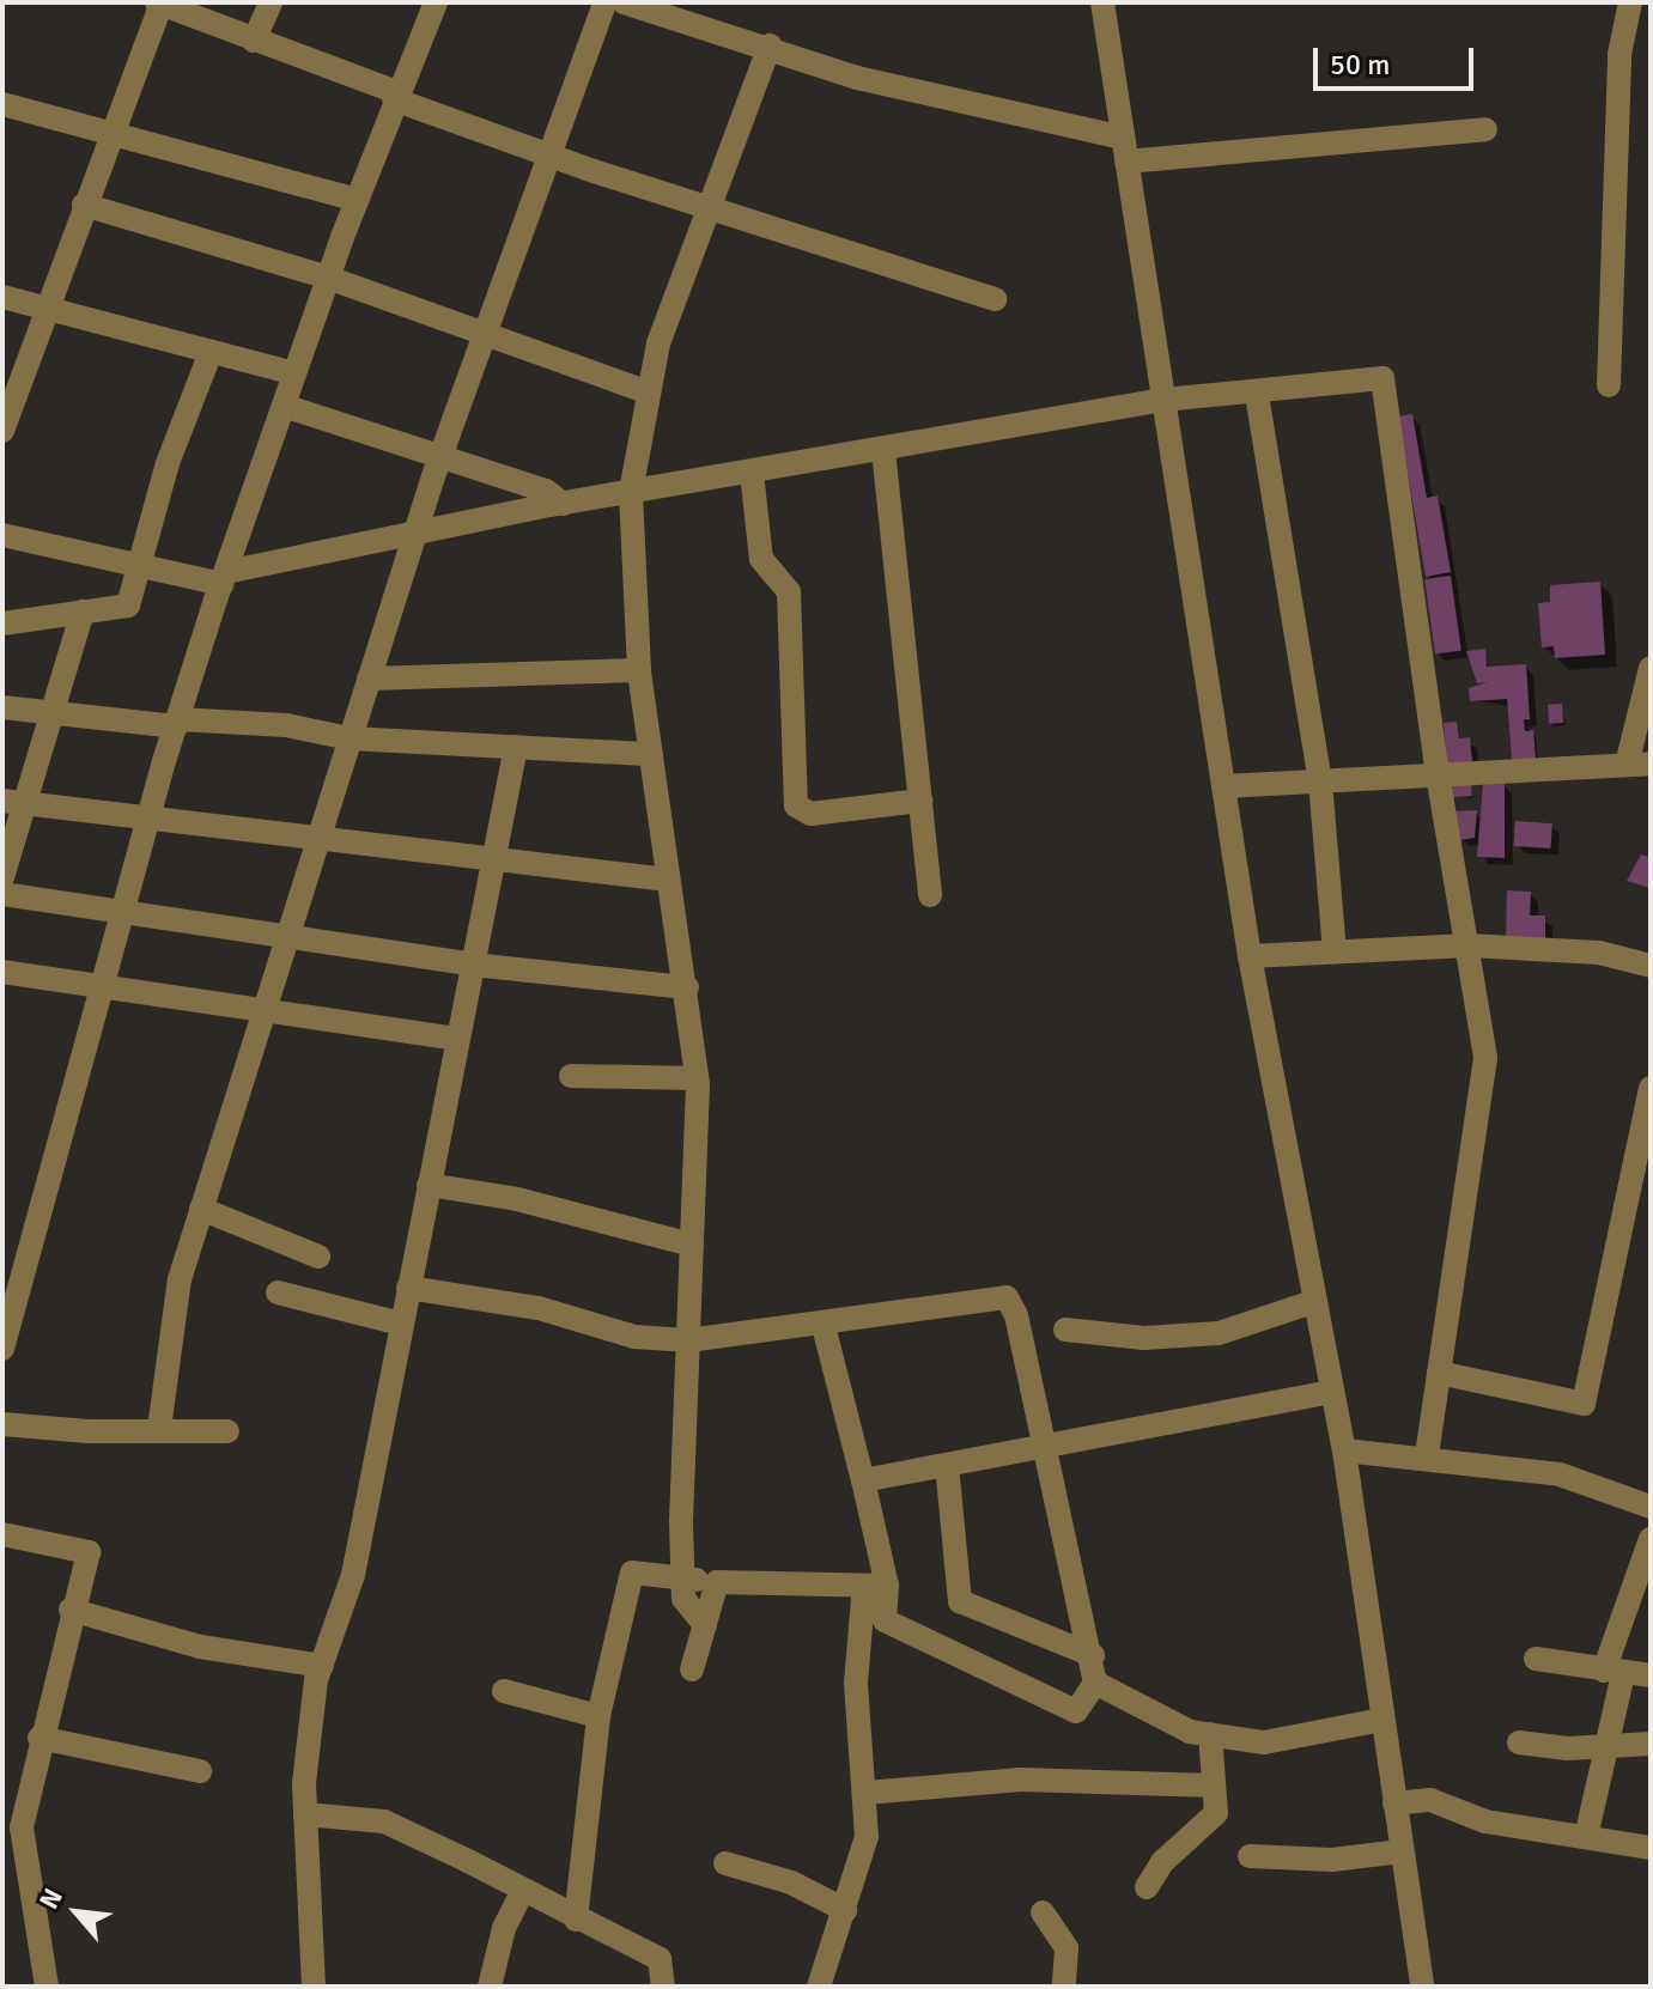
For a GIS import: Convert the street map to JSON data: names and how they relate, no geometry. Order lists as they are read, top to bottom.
{
  "scale_bar": "50 m",
  "north": "top left"
}
